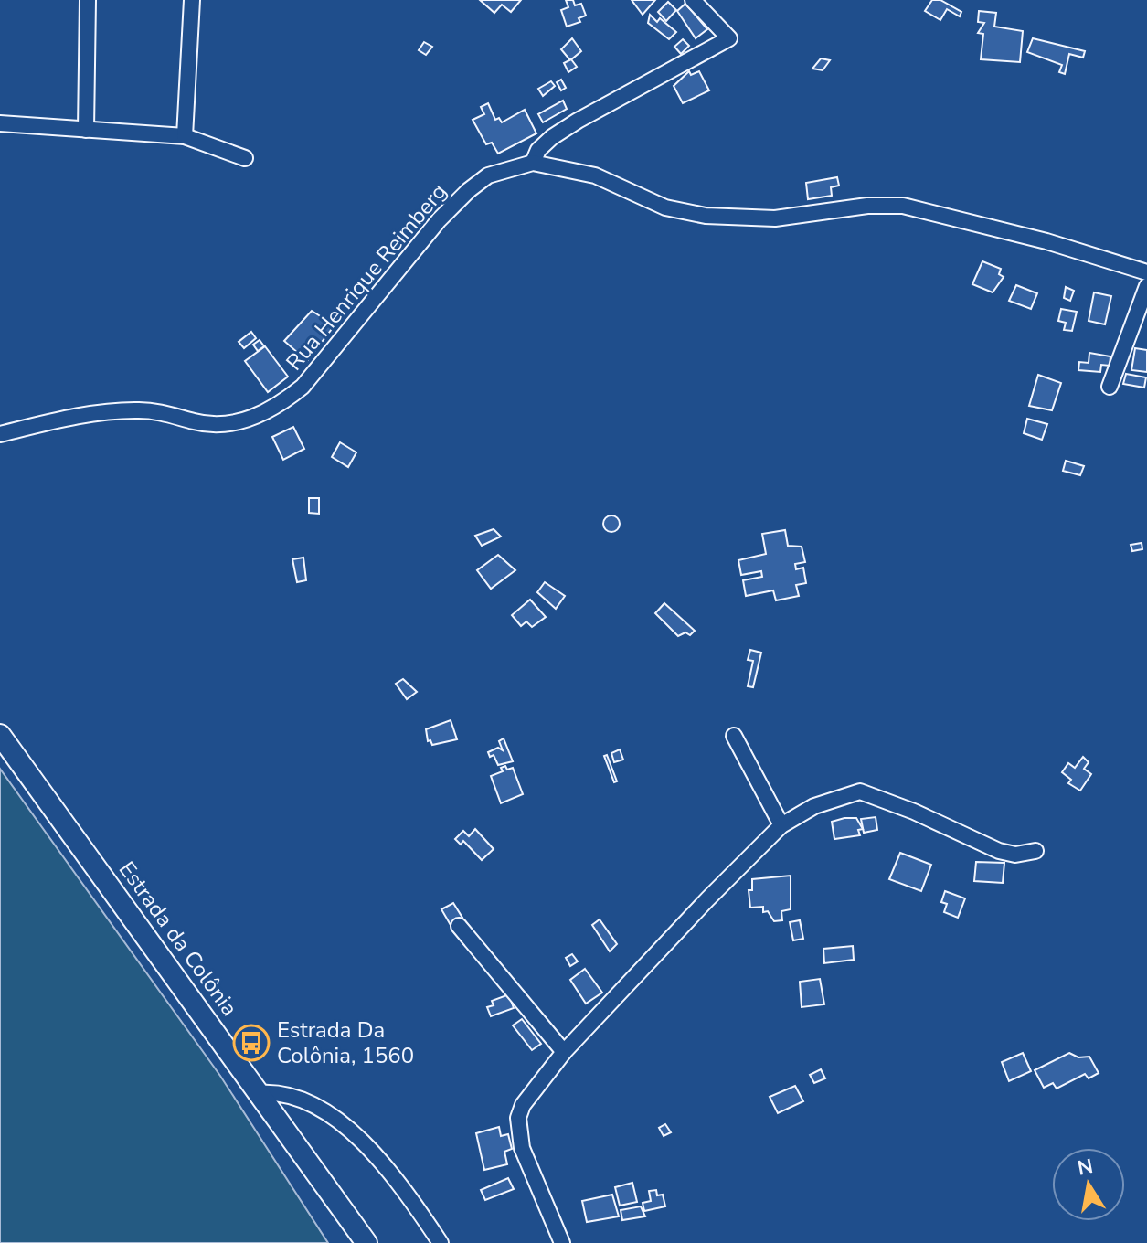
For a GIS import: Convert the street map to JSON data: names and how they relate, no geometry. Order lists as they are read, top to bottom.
{
  "streets": {
    "main road": ["Estrada da Colônia"],
    "street": ["Rua Henrique Reimberg"]
  },
  "places": {
    "bus stop": ["Estrada Da Colônia, 1560"]
  },
  "north": "top"
}
